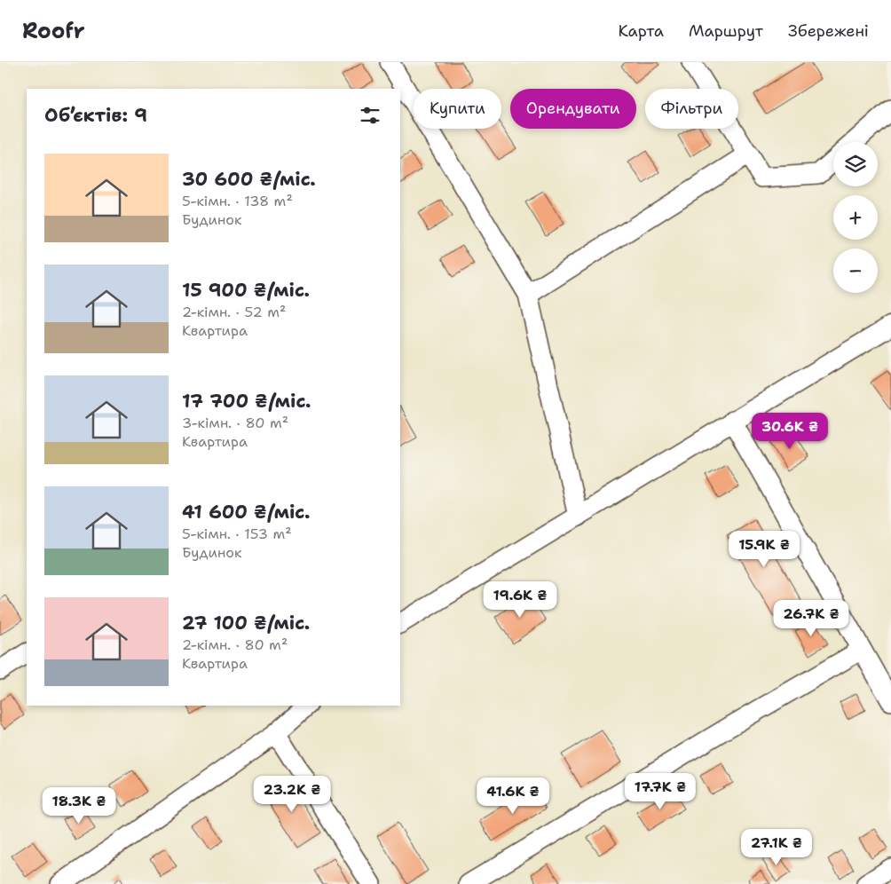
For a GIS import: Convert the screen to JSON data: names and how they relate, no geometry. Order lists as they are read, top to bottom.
{
  "page": {
    "header": "Roofr",
    "nav": ["Карта", "Маршрут", "Збережені"],
    "chip": ["Купити", "Орендувати", "Фільтри"],
    "heading": "Об’єктів: 9",
    "map_buttons": ["+", "−"],
    "list": [
      {
        "name": "30 600 ₴/міс.",
        "note": "5-кімн. · 138 m² · Будинок"
      },
      {
        "name": "15 900 ₴/міс.",
        "note": "2-кімн. · 52 m² · Квартира"
      },
      {
        "name": "17 700 ₴/міс.",
        "note": "3-кімн. · 80 m² · Квартира"
      },
      {
        "name": "41 600 ₴/міс.",
        "note": "5-кімн. · 153 m² · Будинок"
      },
      {
        "name": "27 100 ₴/міс.",
        "note": "2-кімн. · 80 m² · Квартира"
      }
    ],
    "price": [
      "30.6K ₴",
      "15.9K ₴",
      "19.6K ₴",
      "26.7K ₴",
      "17.7K ₴",
      "23.2K ₴",
      "41.6K ₴",
      "18.3K ₴",
      "27.1K ₴"
    ]
  }
}
